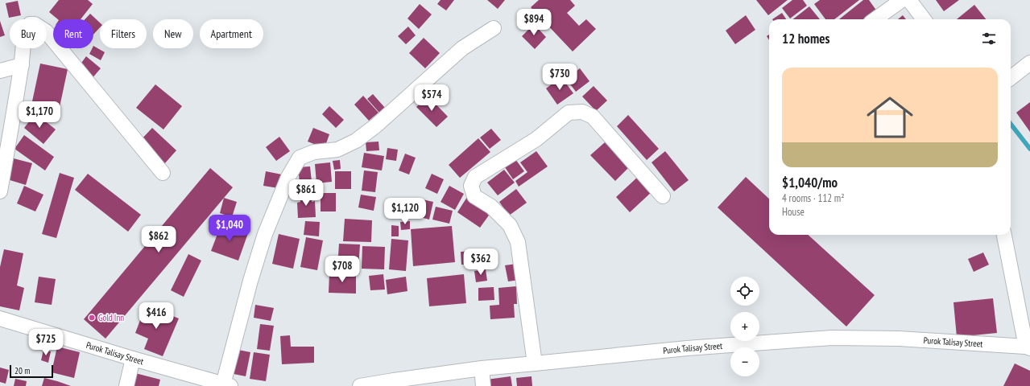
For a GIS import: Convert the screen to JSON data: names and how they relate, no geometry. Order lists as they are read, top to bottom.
{
  "streets": {
    "street": ["Purok Talisay Street"]
  },
  "places": ["Gold Inn"],
  "scale_bar": "20 m",
  "page": {
    "price": [
      "$894",
      "$730",
      "$574",
      "$1,170",
      "$861",
      "$1,120",
      "$1,040",
      "$862",
      "$362",
      "$708",
      "$416",
      "$725"
    ],
    "chip": [
      "Buy",
      "Rent",
      "Filters",
      "New",
      "Apartment"
    ],
    "heading": "12 homes",
    "list": [
      {
        "name": "$1,040/mo",
        "note": "4 rooms · 112 m² · House"
      }
    ],
    "map_buttons": ["+", "−"],
    "scale": "20 m"
  }
}
